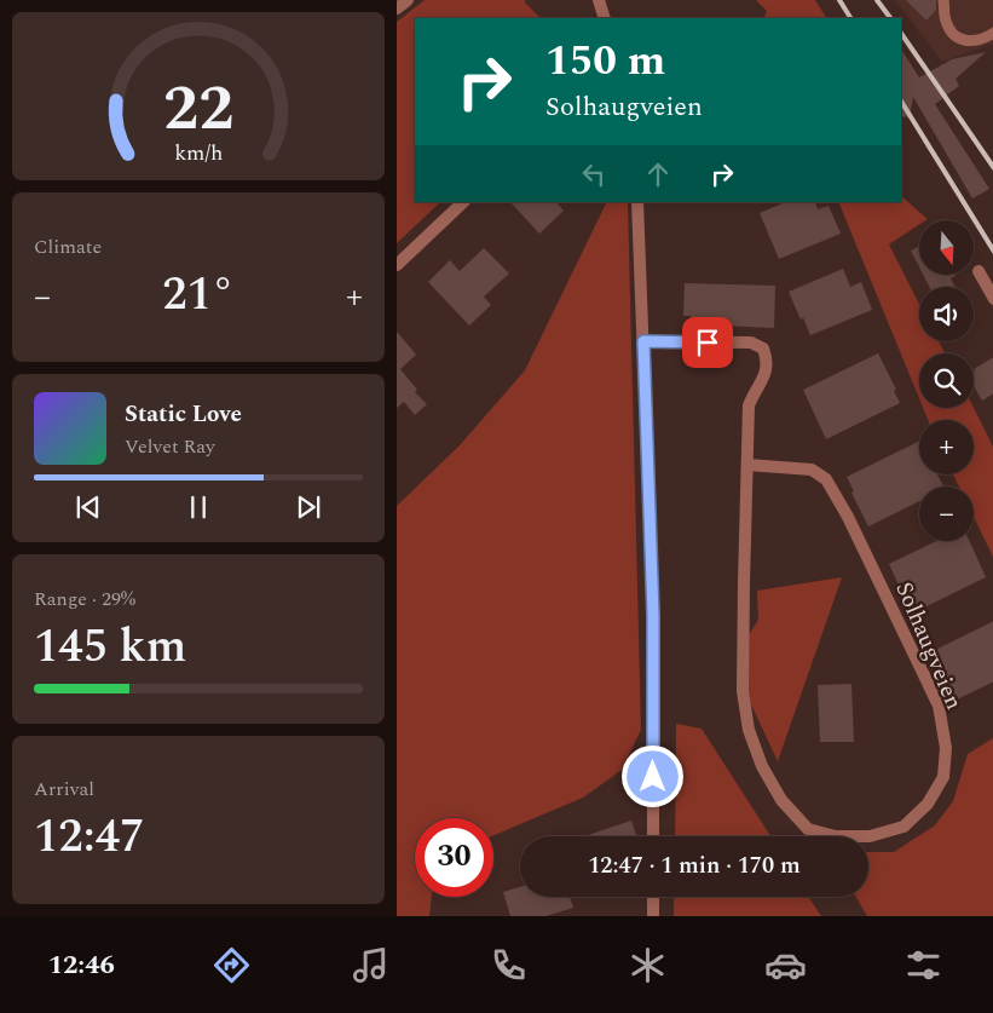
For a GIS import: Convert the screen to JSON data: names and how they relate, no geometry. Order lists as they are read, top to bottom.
{
  "streets": {
    "street": ["Solhaugveien"]
  },
  "north": "bottom",
  "page": {
    "turn": ["150 m", "Solhaugveien"],
    "tile": [
      "Climate",
      ["Range · 29%", "145 km"],
      ["Arrival", "12:47"]
    ],
    "map_buttons": ["+", "−"],
    "heat": ["−", "21°", "+"],
    "song": ["Static Love", "Velvet Ray"],
    "limit": "30",
    "trip": "12:47 · 1 min · 170 m",
    "tabs": "12:46",
    "gauge": ["22", "km/h"]
  }
}
